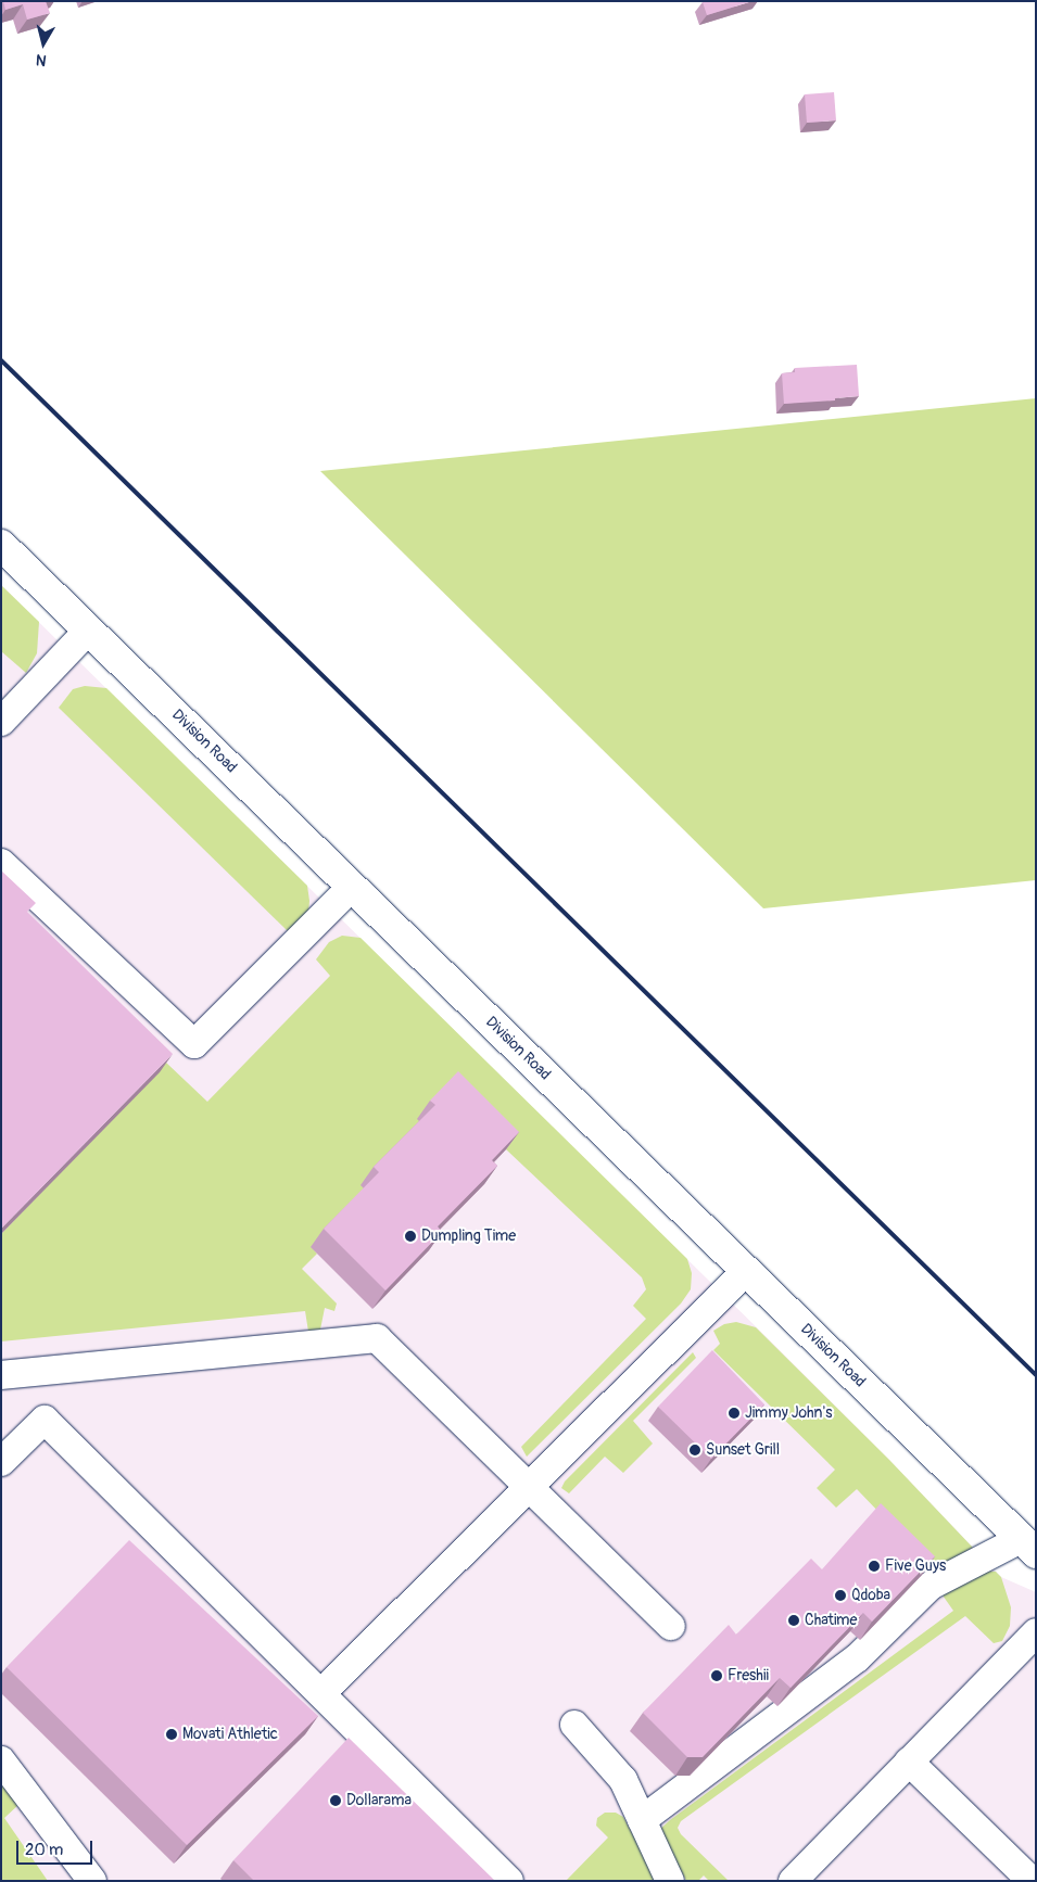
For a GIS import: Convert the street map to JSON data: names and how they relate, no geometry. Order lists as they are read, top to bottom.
{
  "streets": {
    "main road": ["Division Road"]
  },
  "places": [
    "Dumpling Time",
    "Jimmy John's",
    "Sunset Grill",
    "Five Guys",
    "Qdoba",
    "Chatime",
    "Freshii",
    "Movati Athletic",
    "Dollarama"
  ],
  "scale_bar": "20 m",
  "north": "bottom"
}
